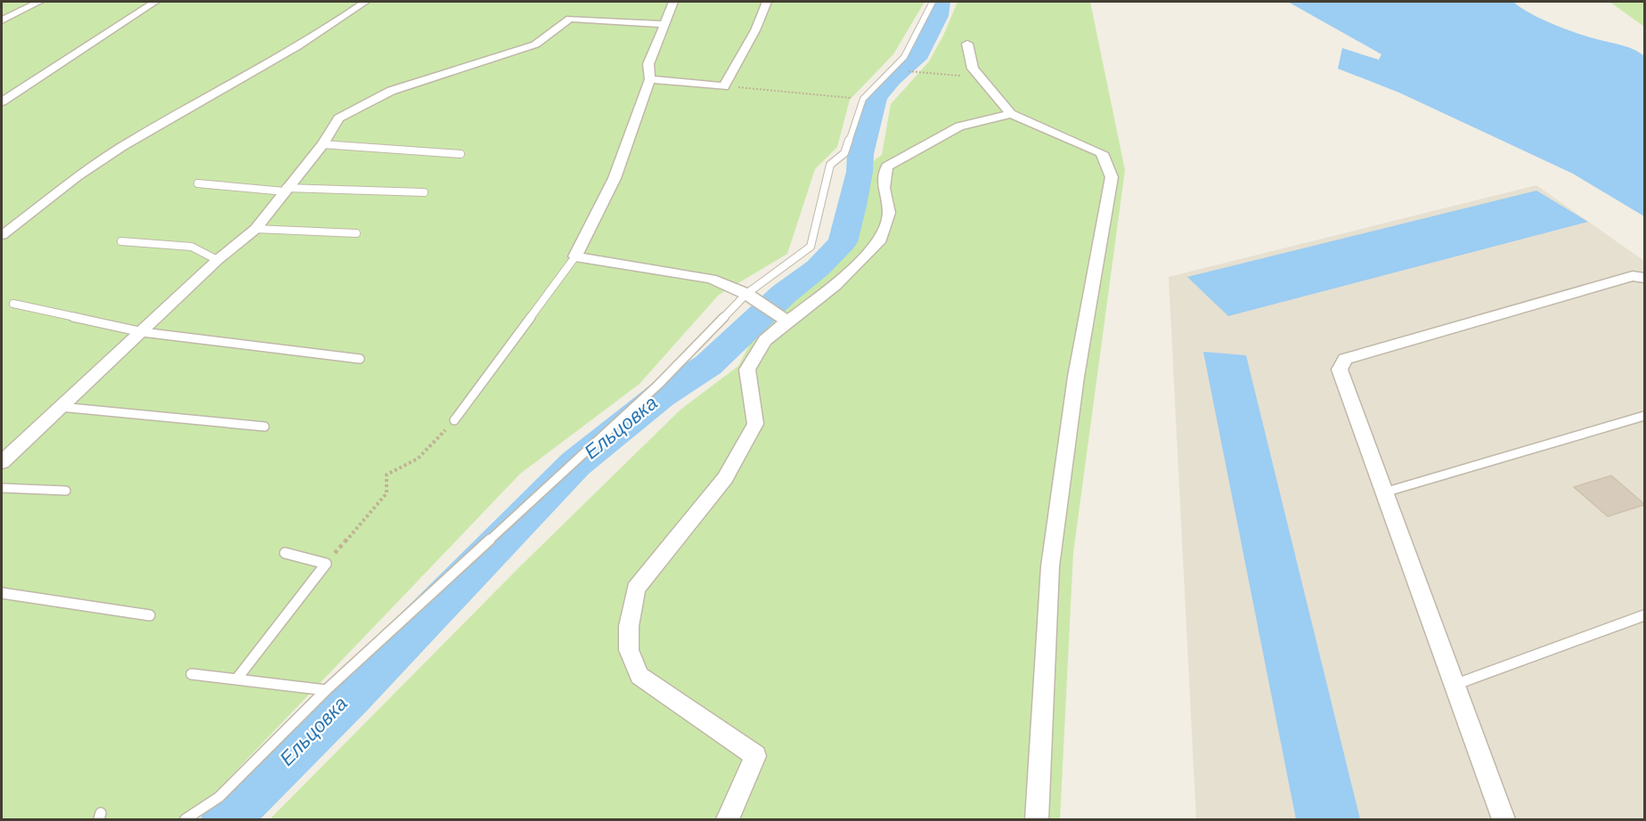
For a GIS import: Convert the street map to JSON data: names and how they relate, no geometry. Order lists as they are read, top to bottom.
{
  "water": ["Ельцовка"]
}
